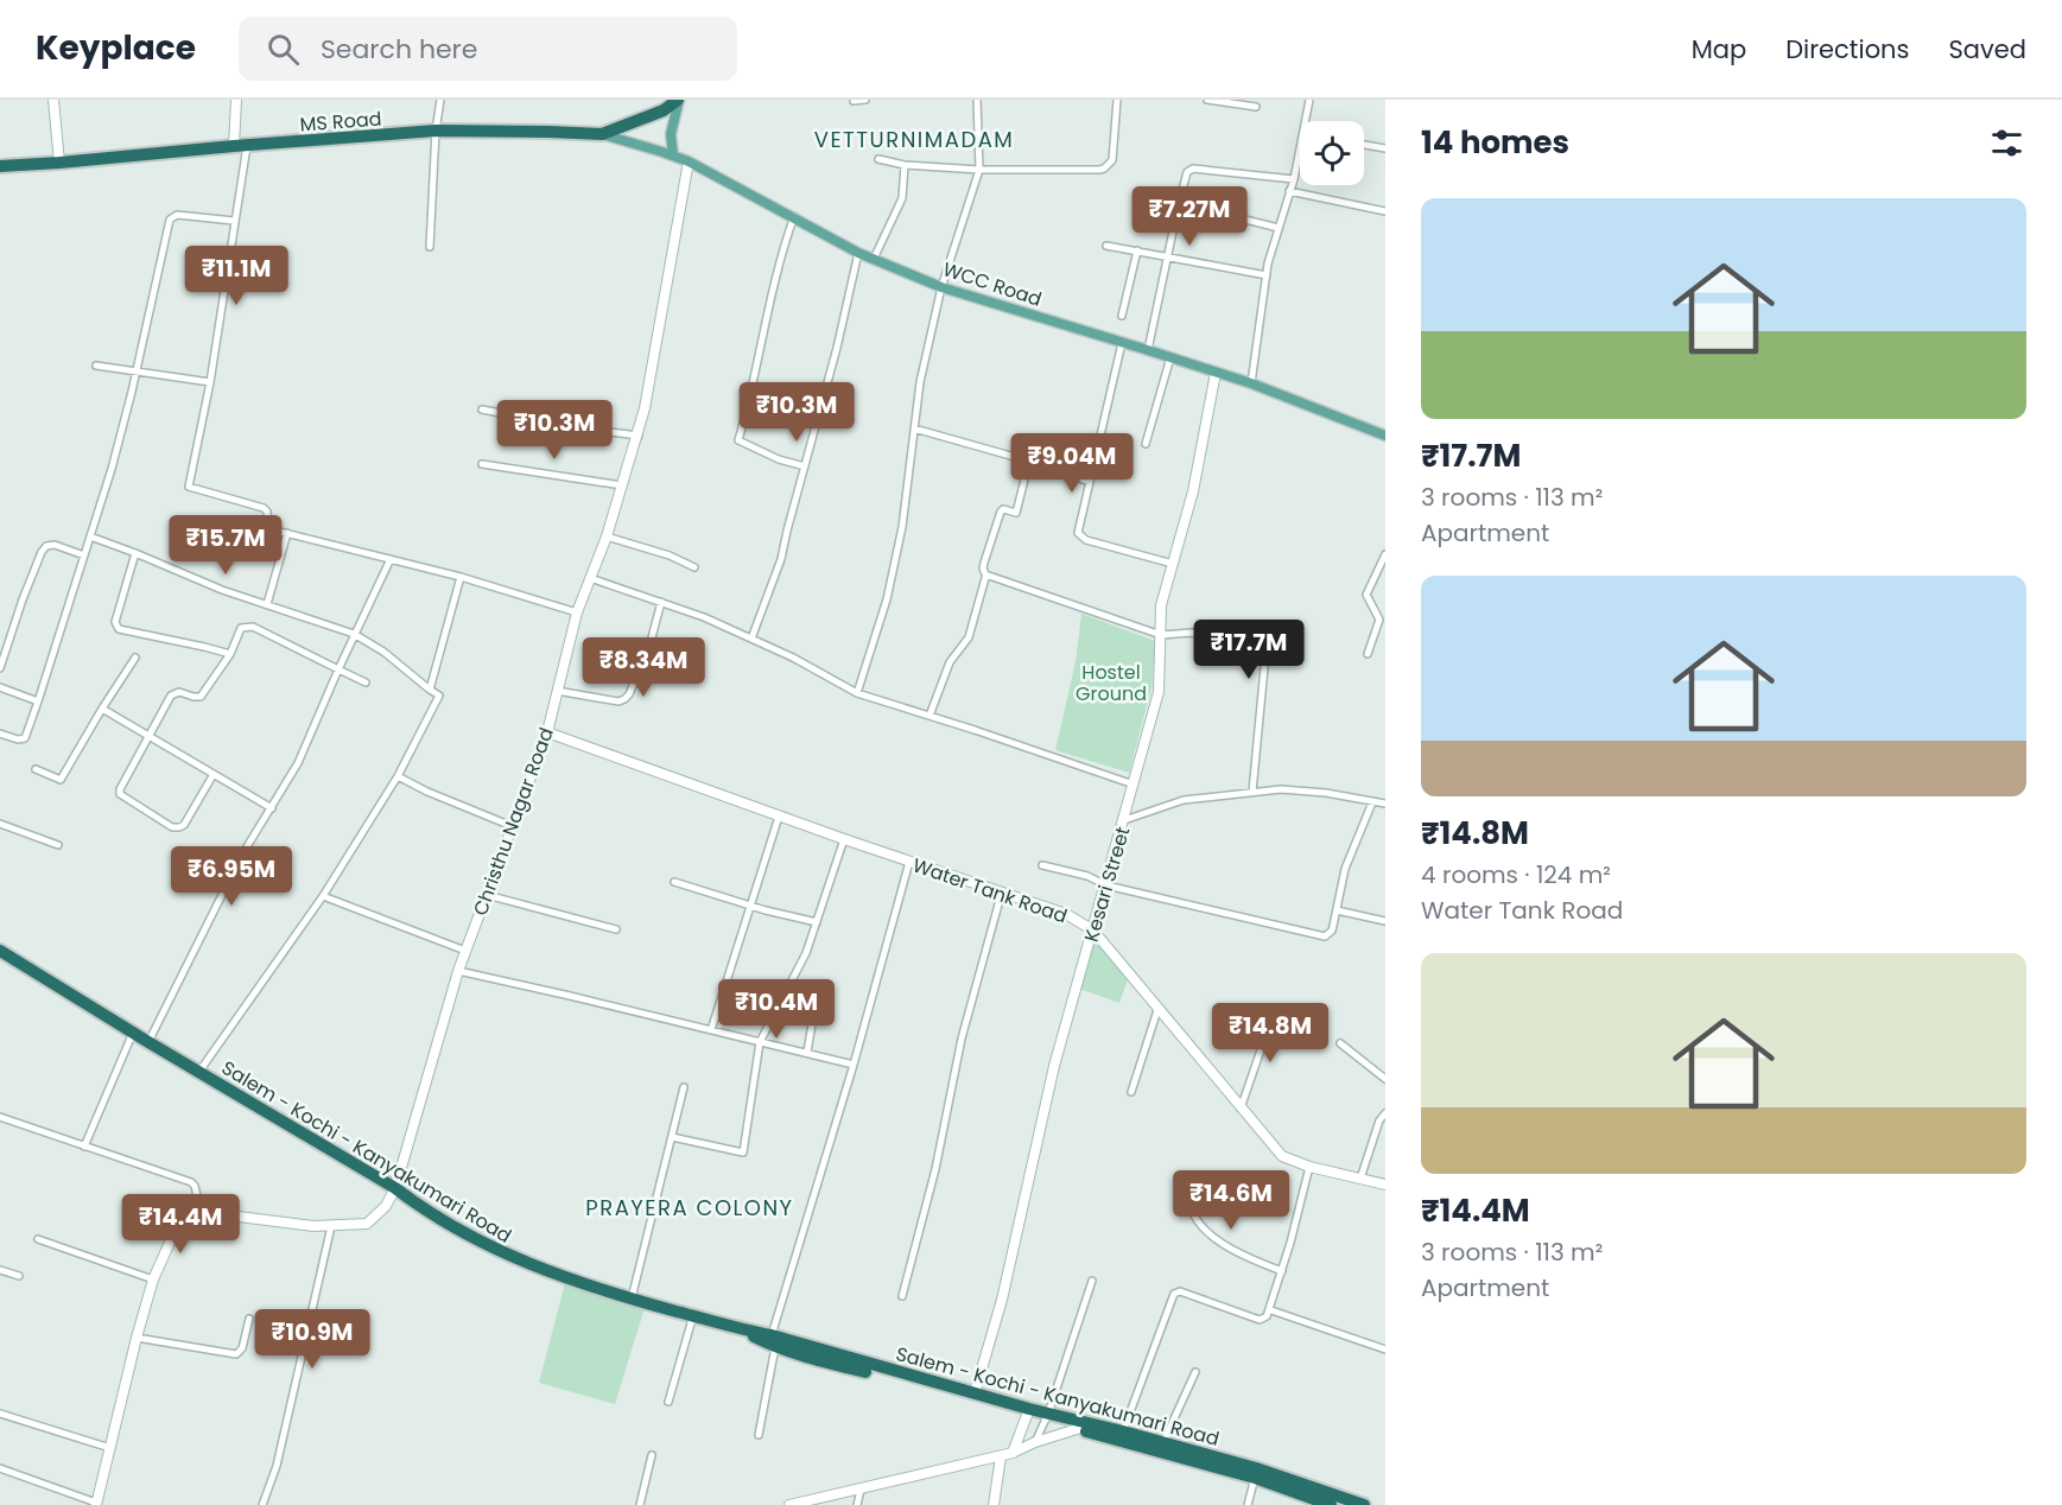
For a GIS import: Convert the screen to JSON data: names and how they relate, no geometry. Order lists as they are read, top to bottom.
{
  "streets": {
    "highway": ["MS Road", "Salem - Kochi - Kanyakumari Road"],
    "main road": ["WCC Road"],
    "street": ["Christhu Nagar Road", "Kesari Street", "Water Tank Road"]
  },
  "crossings": [
    ["MS Road", "WCC Road"],
    ["WCC Road", "Christhu Nagar Road"],
    ["WCC Road", "Kesari Street"],
    ["Christhu Nagar Road", "Water Tank Road"],
    ["Christhu Nagar Road", "Salem - Kochi - Kanyakumari Road"],
    ["Kesari Street", "Water Tank Road"],
    ["Kesari Street", "Salem - Kochi - Kanyakumari Road"]
  ],
  "districts": ["VETTURNIMADAM", "PRAYERA COLONY"],
  "parks": ["Hostel Ground"],
  "page": {
    "header": "Keyplace",
    "search": "Search here",
    "nav": ["Map", "Directions", "Saved"],
    "heading": "14 homes",
    "list": [
      {
        "name": "₹17.7M",
        "note": "3 rooms · 113 m² · Apartment"
      },
      {
        "name": "₹14.8M",
        "note": "4 rooms · 124 m² · Water Tank Road"
      },
      {
        "name": "₹14.4M",
        "note": "3 rooms · 113 m² · Apartment"
      }
    ],
    "price": [
      "₹7.27M",
      "₹11.1M",
      "₹10.3M",
      "₹10.3M",
      "₹9.04M",
      "₹15.7M",
      "₹17.7M",
      "₹8.34M",
      "₹6.95M",
      "₹10.4M",
      "₹14.8M",
      "₹14.6M",
      "₹14.4M",
      "₹10.9M"
    ]
  }
}
